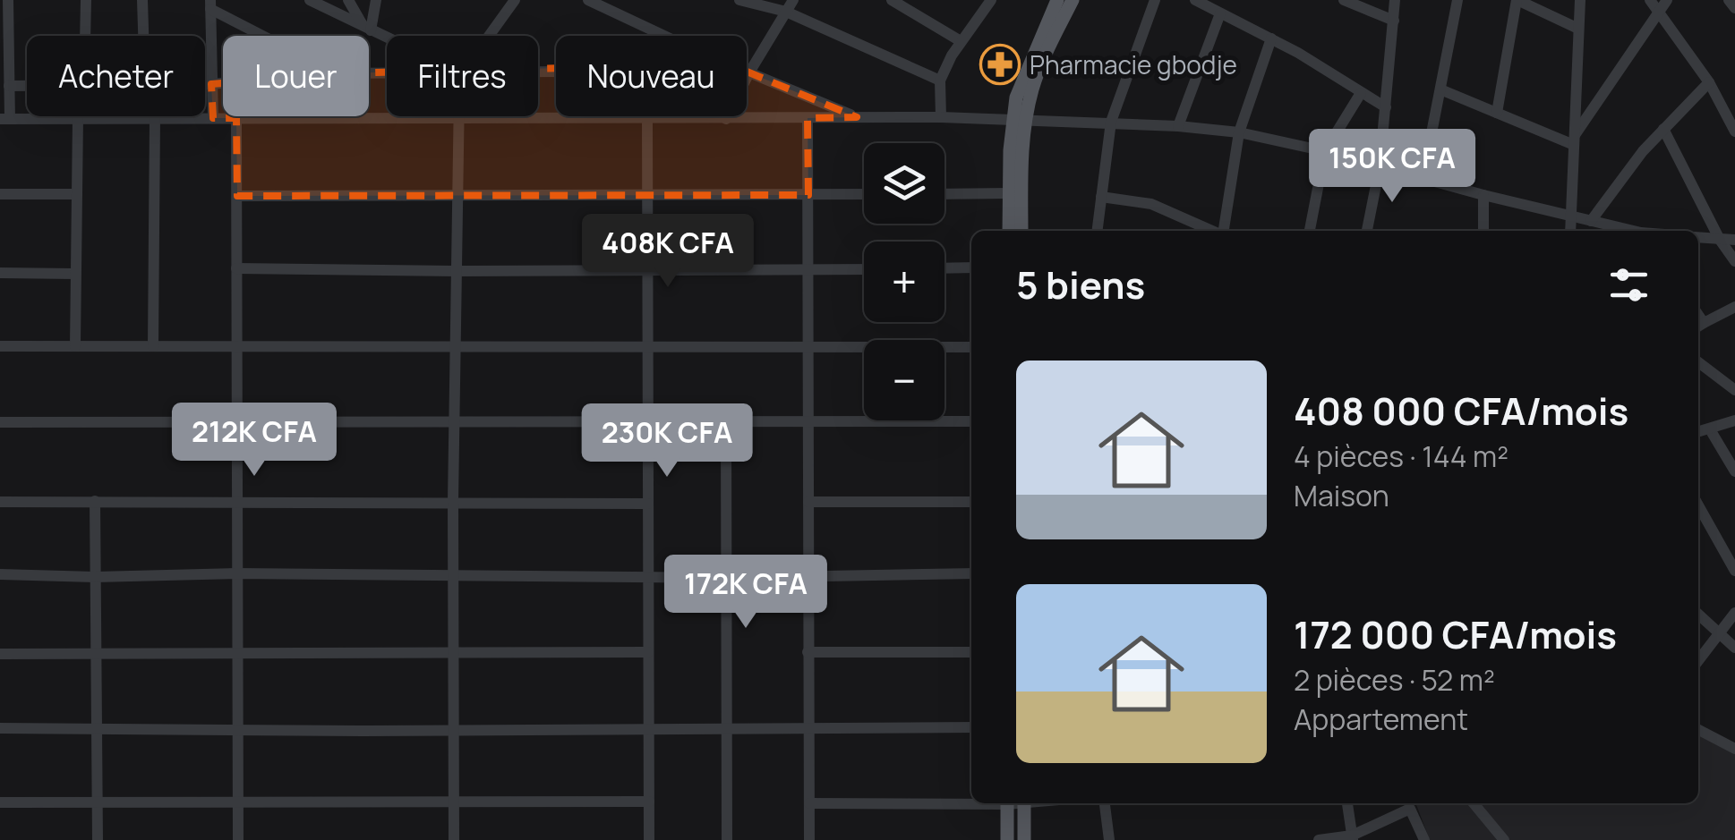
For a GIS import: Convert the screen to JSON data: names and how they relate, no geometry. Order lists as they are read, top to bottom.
{
  "places": {
    "pharmacy": ["Pharmacie gbodje"]
  },
  "page": {
    "chip": [
      "Acheter",
      "Louer",
      "Filtres",
      "Nouveau"
    ],
    "price": [
      "150K CFA",
      "408K CFA",
      "212K CFA",
      "230K CFA",
      "172K CFA"
    ],
    "map_buttons": ["+", "−"],
    "heading": "5 biens",
    "list": [
      {
        "name": "408 000 CFA/mois",
        "note": "4 pièces · 144 m² · Maison"
      },
      {
        "name": "172 000 CFA/mois",
        "note": "2 pièces · 52 m² · Appartement"
      }
    ]
  }
}
